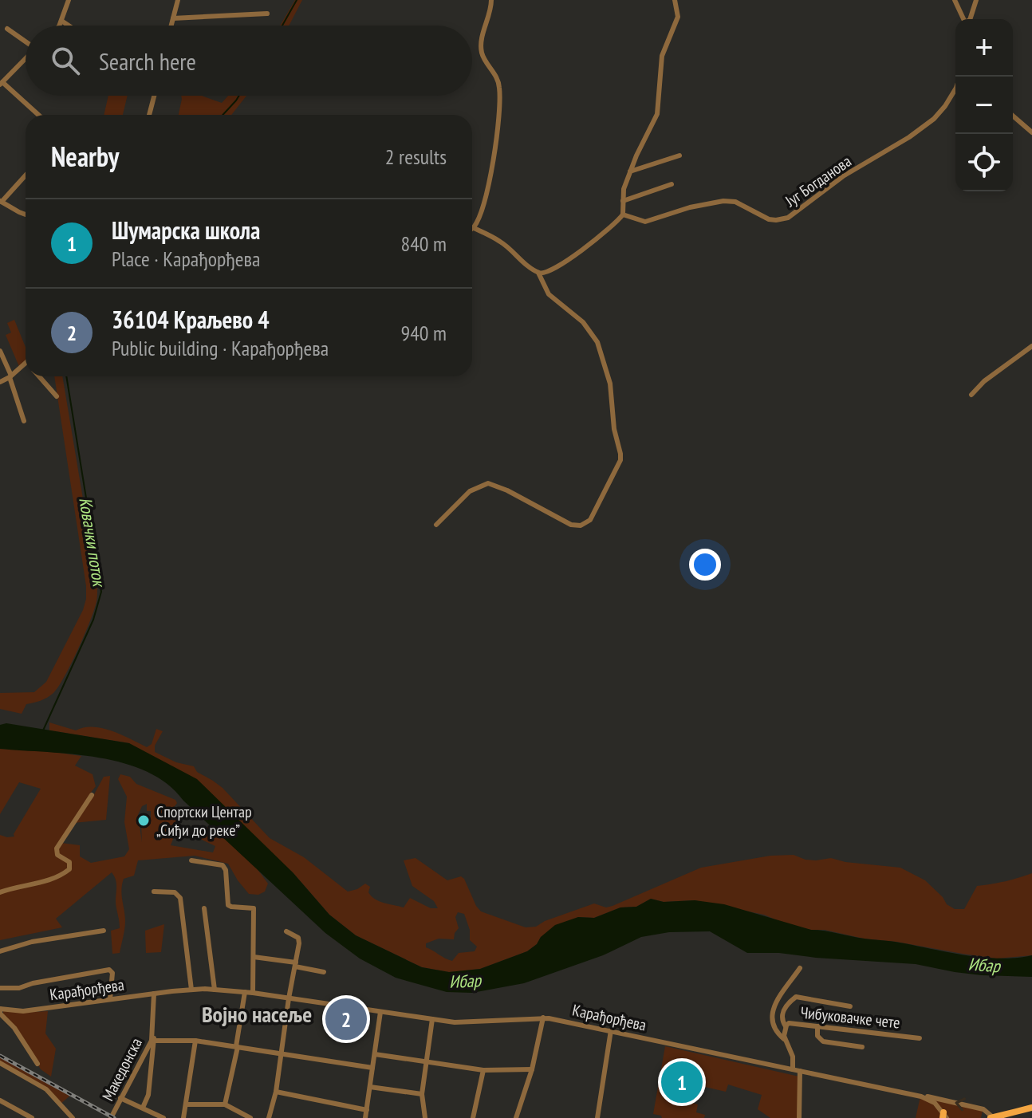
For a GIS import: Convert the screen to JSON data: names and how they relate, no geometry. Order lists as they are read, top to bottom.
{
  "streets": {
    "street": [
      "Југ Богданова",
      "Карађорђева",
      "Чибуковачке чете",
      "Македонска"
    ]
  },
  "crossings": [
    ["Карађорђева", "Чибуковачке чете"],
    ["Карађорђева", "Македонска"]
  ],
  "districts": ["Војно насеље"],
  "water": ["Ковачки поток", "Ибар"],
  "places": ["Спортски Центар „Сиђи до реке”"],
  "page": {
    "map_buttons": ["+", "−"],
    "search": "Search here",
    "heading": ["Nearby", "2 results"],
    "list": [
      {
        "mark": "1",
        "name": "Шумарска школа",
        "note": "Place · Карађорђева",
        "value": "840 m"
      },
      {
        "mark": "2",
        "name": "36104 Краљево 4",
        "note": "Public building · Карађорђева",
        "value": "940 m"
      }
    ],
    "pins": ["2", "1"]
  }
}
